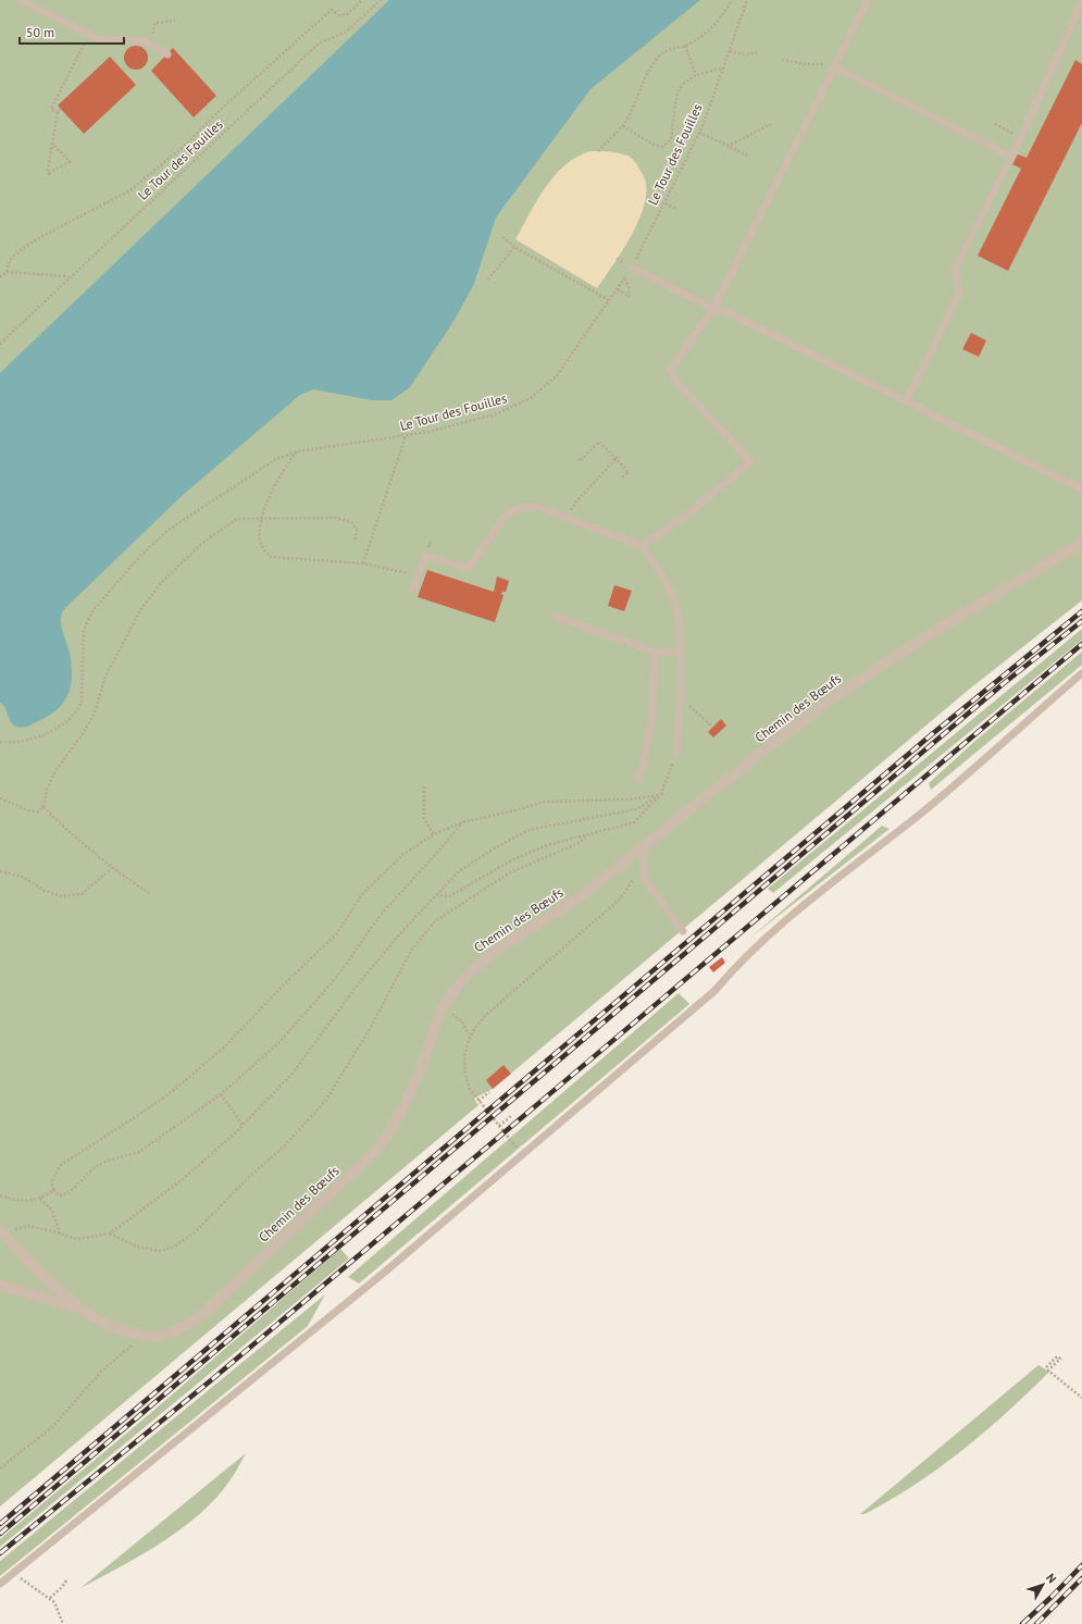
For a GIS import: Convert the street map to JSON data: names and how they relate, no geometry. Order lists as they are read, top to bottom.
{
  "streets": {
    "street": ["Chemin des Bœufs"],
    "path": ["Le Tour des Fouilles"]
  },
  "scale_bar": "50 m",
  "north": "top right"
}
